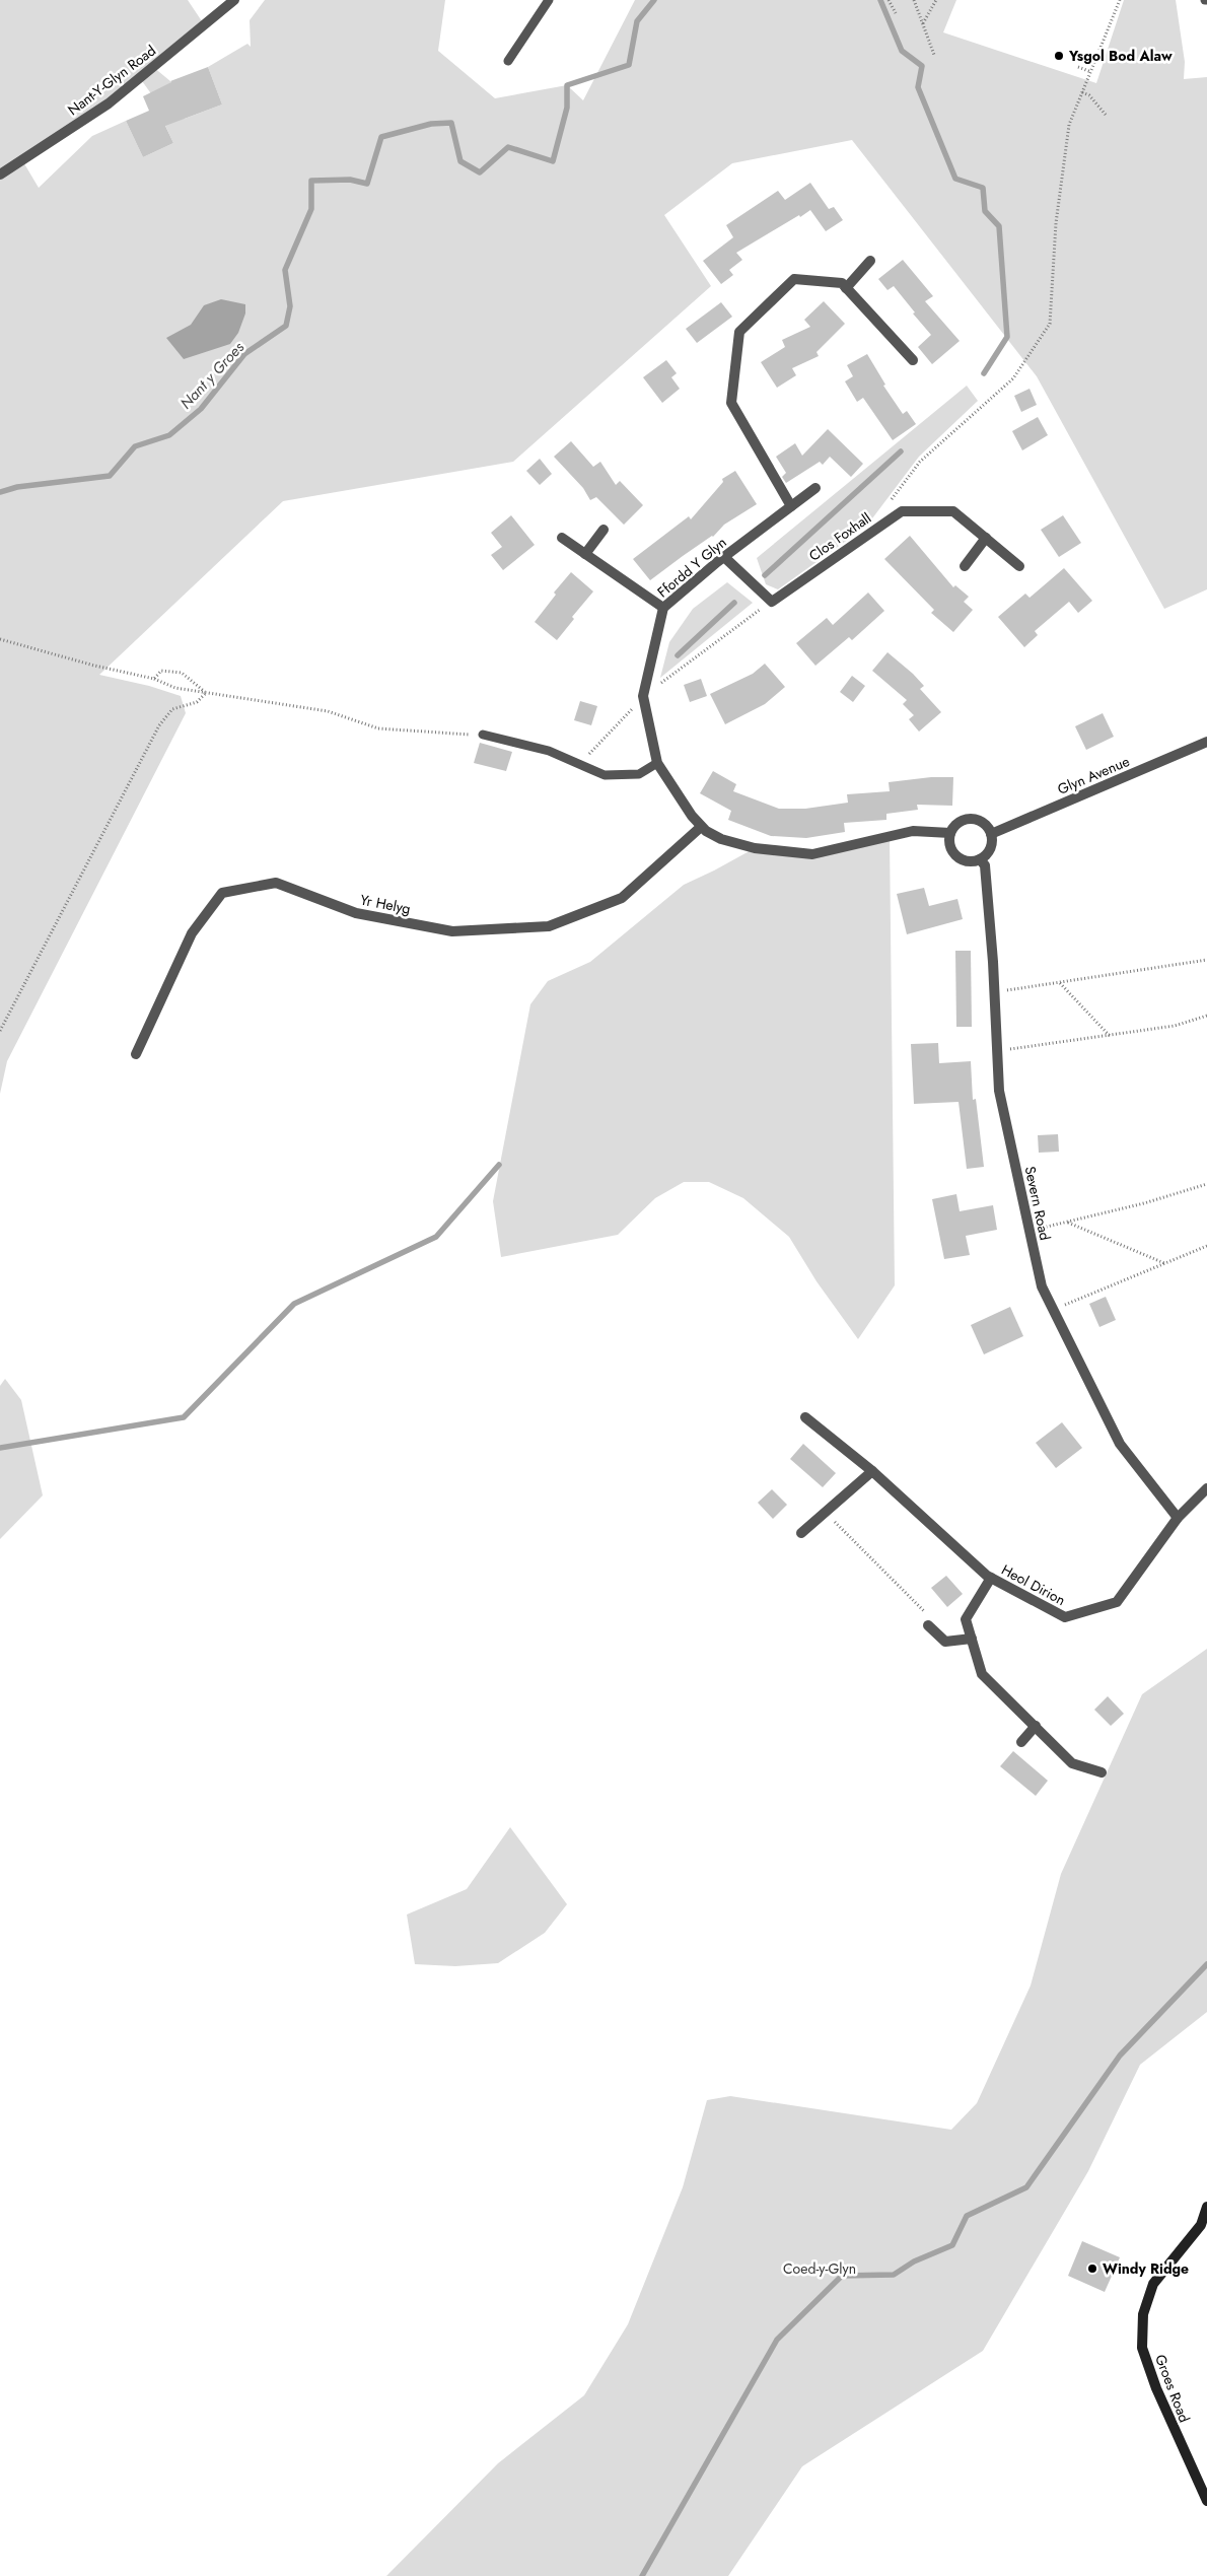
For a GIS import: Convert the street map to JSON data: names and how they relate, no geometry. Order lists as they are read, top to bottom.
{
  "streets": {
    "street": [
      "Nant-Y-Glyn Road",
      "Clos Foxhall",
      "Ffordd Y Glyn",
      "Glyn Avenue",
      "Yr Helyg",
      "Severn Road",
      "Heol Dirion",
      "Groes Road"
    ]
  },
  "crossings": [
    ["Ffordd Y Glyn", "Glyn Avenue"],
    ["Ffordd Y Glyn", "Yr Helyg"],
    ["Ffordd Y Glyn", "Severn Road"],
    ["Glyn Avenue", "Severn Road"],
    ["Severn Road", "Heol Dirion"]
  ],
  "water": ["Nant y Groes"],
  "parks": ["Coed-y-Glyn"],
  "places": ["Ysgol Bod Alaw", "Windy Ridge"]
}
